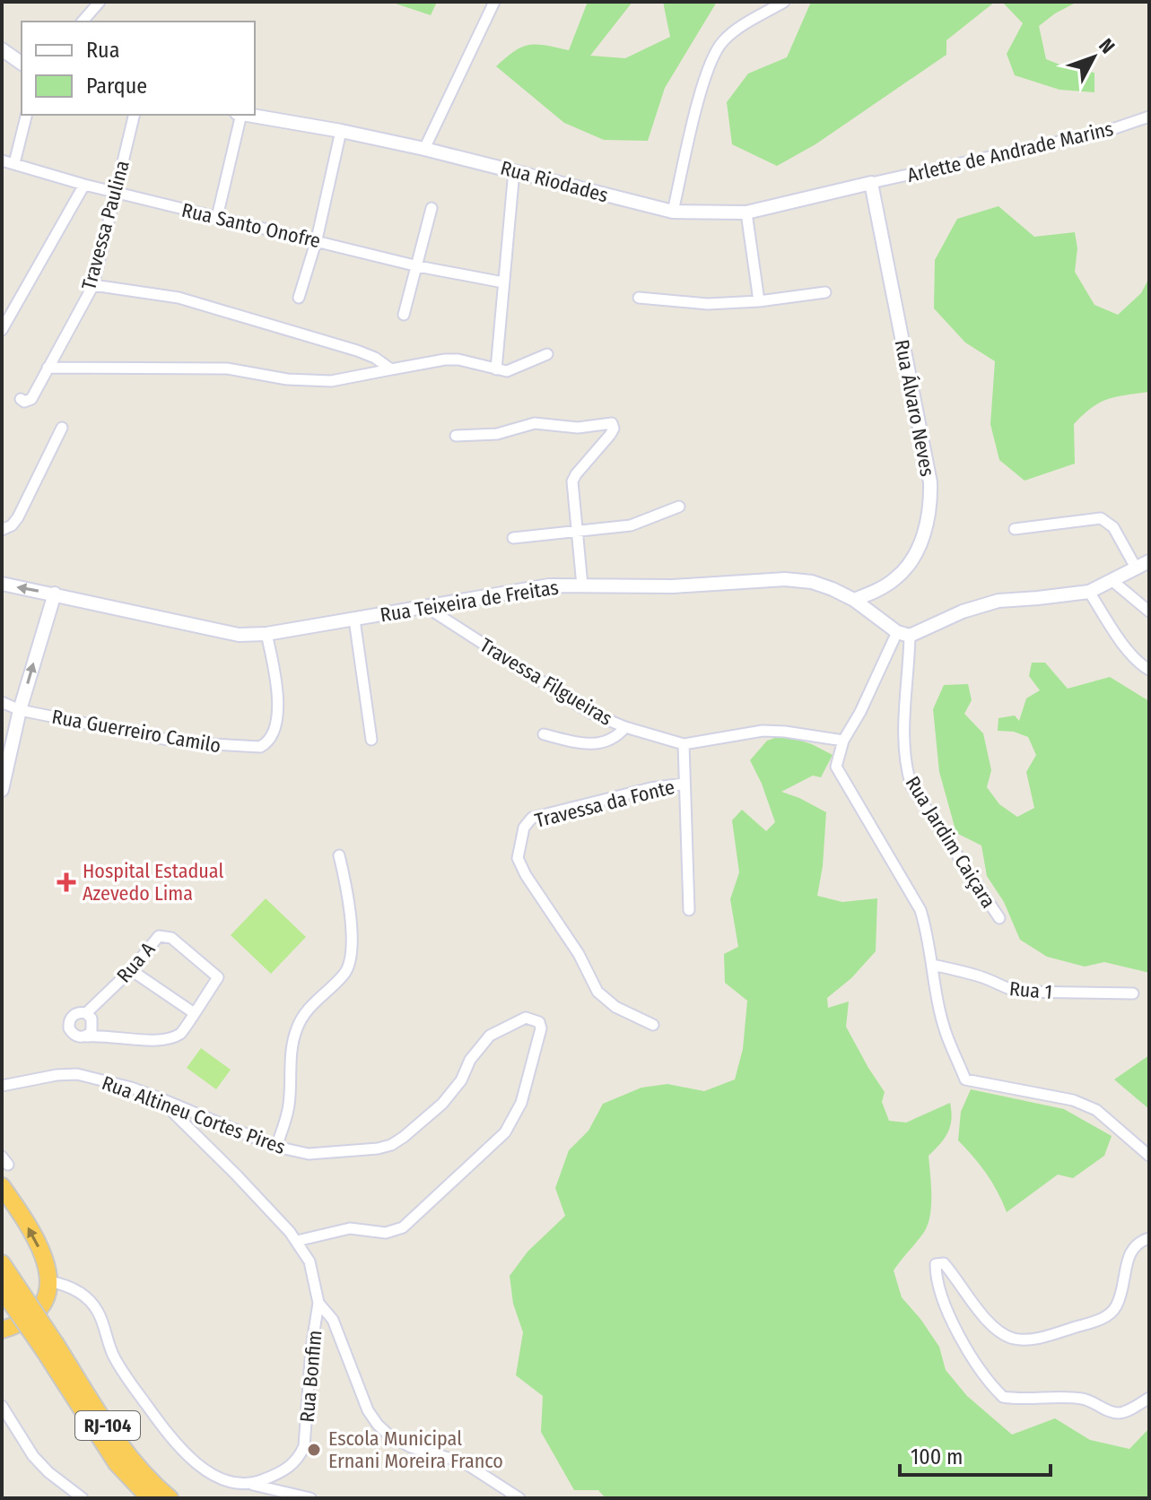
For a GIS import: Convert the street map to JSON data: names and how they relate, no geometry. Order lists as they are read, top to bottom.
{
  "streets": {
    "highway": ["RJ-104"],
    "street": [
      "Arlette de Andrade Marins",
      "Rua Riodades",
      "Travessa Paulina",
      "Rua Santo Onofre",
      "Rua Álvaro Neves",
      "Rua Teixeira de Freitas",
      "Travessa Filgueiras",
      "Rua Guerreiro Camilo",
      "Travessa da Fonte",
      "Rua Jardim Caiçara",
      "Rua A",
      "Rua 1",
      "Rua Altineu Cortes Pires",
      "Rua Bonfim"
    ]
  },
  "crossings": [
    ["Arlette de Andrade Marins", "Rua Riodades"],
    ["Arlette de Andrade Marins", "Rua Álvaro Neves"],
    ["Rua Riodades", "Rua Álvaro Neves"],
    ["Travessa Paulina", "Rua Santo Onofre"],
    ["Rua Álvaro Neves", "Rua Teixeira de Freitas"],
    ["Rua Teixeira de Freitas", "Travessa Filgueiras"],
    ["Rua Teixeira de Freitas", "Rua Guerreiro Camilo"],
    ["Rua Teixeira de Freitas", "Rua Jardim Caiçara"],
    ["Travessa Filgueiras", "Travessa da Fonte"],
    ["Rua Altineu Cortes Pires", "Rua Bonfim"]
  ],
  "places": {
    "health": ["Hospital Estadual Azevedo Lima"],
    "other": ["Escola Municipal Ernani Moreira Franco"]
  },
  "legend": ["Rua", "Parque"],
  "scale_bar": "100 m",
  "north": "top right"
}
